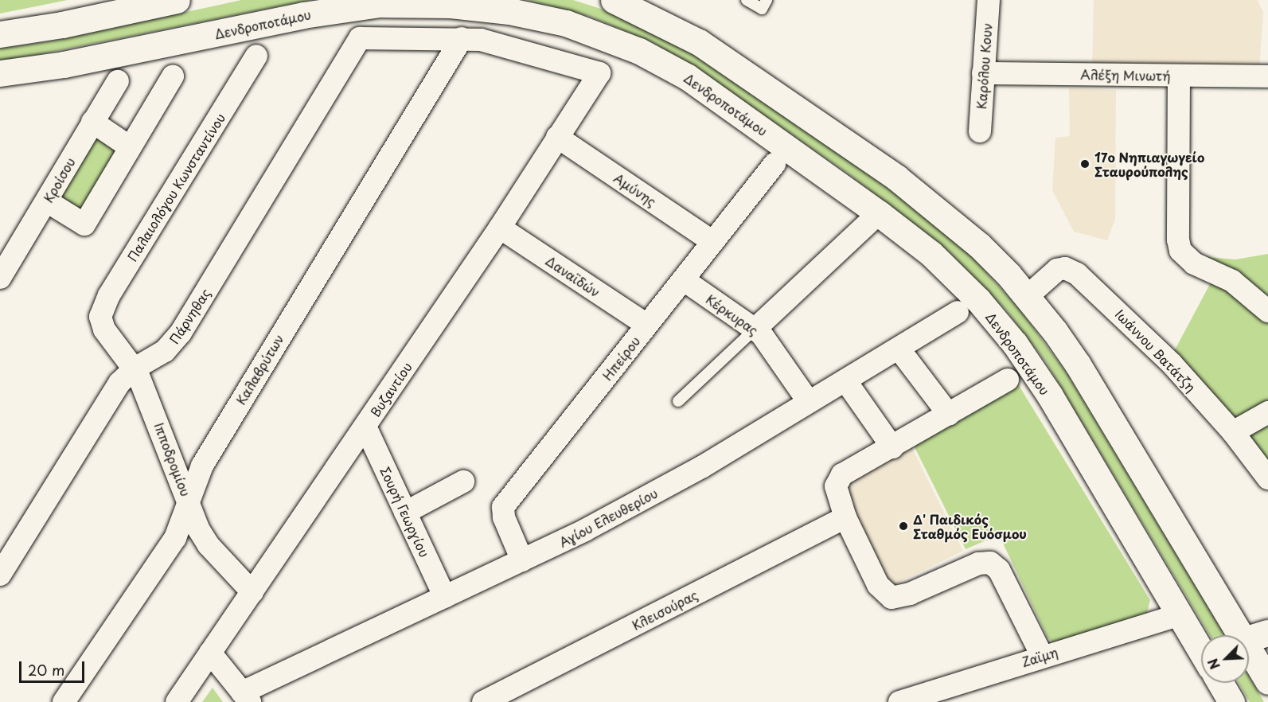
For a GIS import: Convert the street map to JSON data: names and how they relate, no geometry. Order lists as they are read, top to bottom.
{
  "streets": {
    "main road": ["Δενδροποτάμου"],
    "street": [
      "Καρόλου Κουν",
      "Αλέξη Μινωτή",
      "Κροίσου",
      "Παλαιολόγου Κωνσταντίνου",
      "Αμύνης",
      "Δαναϊδών",
      "Κέρκυρας",
      "Πάρνηθας",
      "Ιωάννου Βατάτζη",
      "Ηπείρου",
      "Καλαβρύτων",
      "Βυζαντίου",
      "Ιπποδρομίου",
      "Σουρή Γεωργίου",
      "Αγίου Ελευθερίου",
      "Κλεισούρας",
      "Ζαϊμη"
    ]
  },
  "crossings": [
    ["Δενδροποτάμου", "Ζαϊμη"],
    ["Καρόλου Κουν", "Αλέξη Μινωτή"],
    ["Παλαιολόγου Κωνσταντίνου", "Ιπποδρομίου"],
    ["Αμύνης", "Ηπείρου"],
    ["Αμύνης", "Βυζαντίου"],
    ["Δαναϊδών", "Ηπείρου"],
    ["Δαναϊδών", "Βυζαντίου"],
    ["Κέρκυρας", "Ηπείρου"],
    ["Κέρκυρας", "Αγίου Ελευθερίου"],
    ["Πάρνηθας", "Καλαβρύτων"],
    ["Πάρνηθας", "Βυζαντίου"],
    ["Πάρνηθας", "Ιπποδρομίου"],
    ["Ηπείρου", "Αγίου Ελευθερίου"],
    ["Καλαβρύτων", "Βυζαντίου"],
    ["Καλαβρύτων", "Ιπποδρομίου"],
    ["Βυζαντίου", "Ιπποδρομίου"],
    ["Βυζαντίου", "Σουρή Γεωργίου"],
    ["Σουρή Γεωργίου", "Αγίου Ελευθερίου"]
  ],
  "places": ["17ο Νηπιαγωγείο Σταυρούπολης", "Δ' Παιδικός Σταθμός Ευόσμου"],
  "scale_bar": "20 m",
  "north": "bottom left"
}
